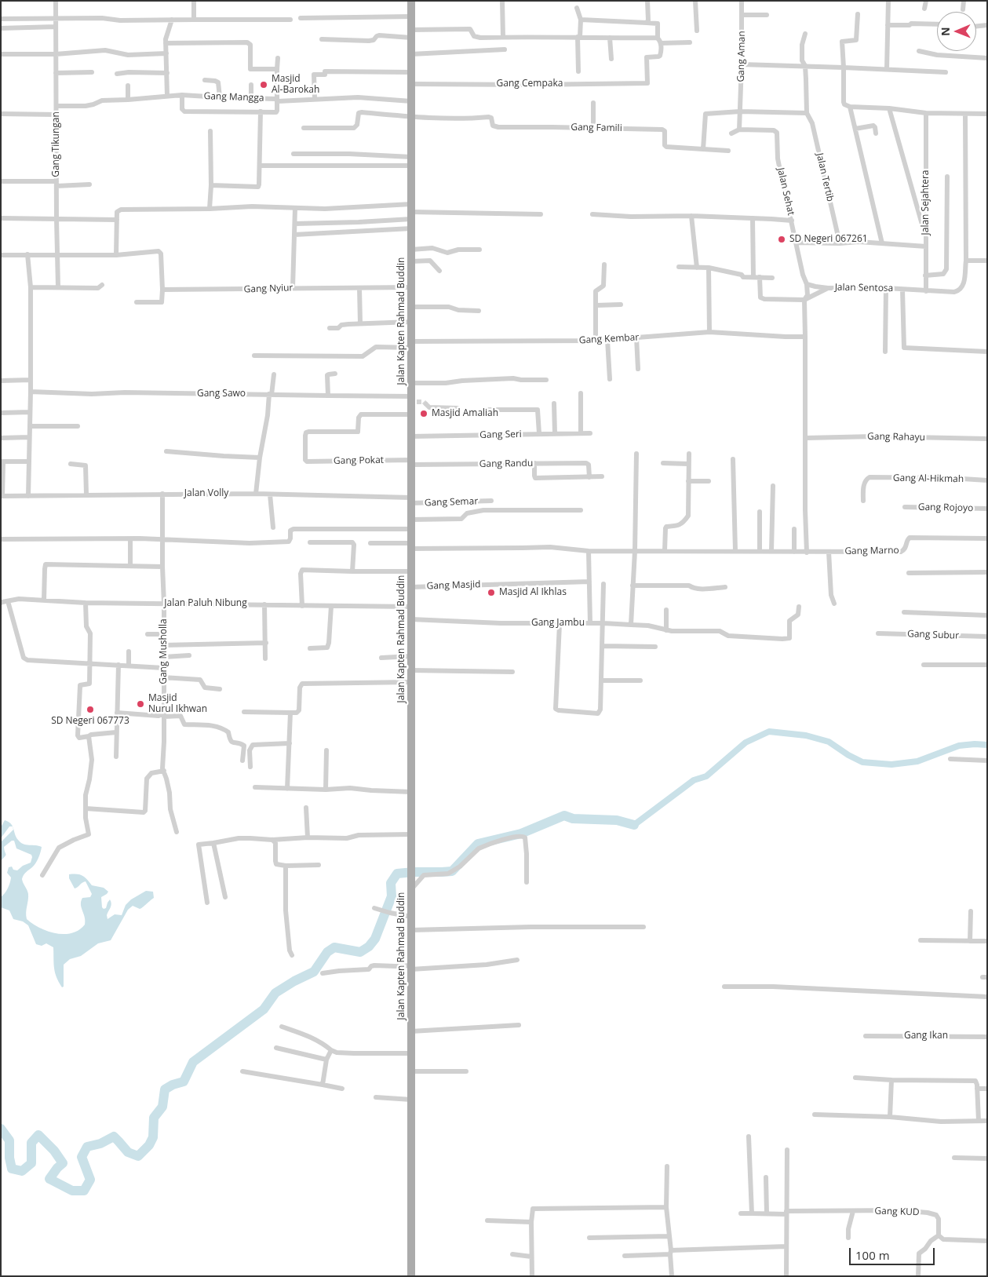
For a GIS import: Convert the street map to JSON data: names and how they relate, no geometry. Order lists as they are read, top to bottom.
{
  "streets": {
    "main road": ["Jalan Kapten Rahmad Buddin"],
    "street": [
      "Gang Aman",
      "Gang Cempaka",
      "Gang Mangga",
      "Gang Famili",
      "Gang Tikungan",
      "Jalan Tertib",
      "Jalan Sehat",
      "Jalan Sejahtera",
      "Jalan Sentosa",
      "Gang Nyiur",
      "Gang Kembar",
      "Gang Sawo",
      "Gang Seri",
      "Gang Rahayu",
      "Gang Pokat",
      "Gang Randu",
      "Gang Al-Hikmah",
      "Jalan Volly",
      "Gang Semar",
      "Gang Rojoyo",
      "Gang Marno",
      "Gang Masjid",
      "Jalan Paluh Nibung",
      "Gang Jambu",
      "Gang Subur",
      "Gang Musholla",
      "Gang Ikan",
      "Gang KUD"
    ]
  },
  "crossings": [
    ["Gang Cempaka", "Jalan Kapten Rahmad Buddin"],
    ["Gang Mangga", "Gang Tikungan"],
    ["Gang Mangga", "Jalan Kapten Rahmad Buddin"],
    ["Gang Famili", "Jalan Kapten Rahmad Buddin"],
    ["Jalan Sejahtera", "Jalan Sentosa"],
    ["Gang Nyiur", "Jalan Kapten Rahmad Buddin"],
    ["Jalan Kapten Rahmad Buddin", "Gang Kembar"],
    ["Jalan Kapten Rahmad Buddin", "Gang Sawo"],
    ["Jalan Kapten Rahmad Buddin", "Gang Seri"],
    ["Jalan Kapten Rahmad Buddin", "Gang Pokat"],
    ["Jalan Kapten Rahmad Buddin", "Gang Randu"],
    ["Jalan Kapten Rahmad Buddin", "Jalan Volly"],
    ["Jalan Kapten Rahmad Buddin", "Gang Semar"],
    ["Jalan Kapten Rahmad Buddin", "Gang Marno"],
    ["Jalan Kapten Rahmad Buddin", "Gang Masjid"],
    ["Jalan Kapten Rahmad Buddin", "Jalan Paluh Nibung"],
    ["Jalan Kapten Rahmad Buddin", "Gang Jambu"],
    ["Gang Pokat", "Gang Randu"],
    ["Jalan Volly", "Gang Semar"],
    ["Jalan Volly", "Gang Musholla"],
    ["Jalan Paluh Nibung", "Gang Musholla"]
  ],
  "places": [
    "Masjid Al-Barokah",
    "SD Negeri 067261",
    "Masjid Amaliah",
    "Masjid Al Ikhlas",
    "Masjid Nurul Ikhwan",
    "SD Negeri 067773"
  ],
  "scale_bar": "100 m",
  "north": "left"
}
